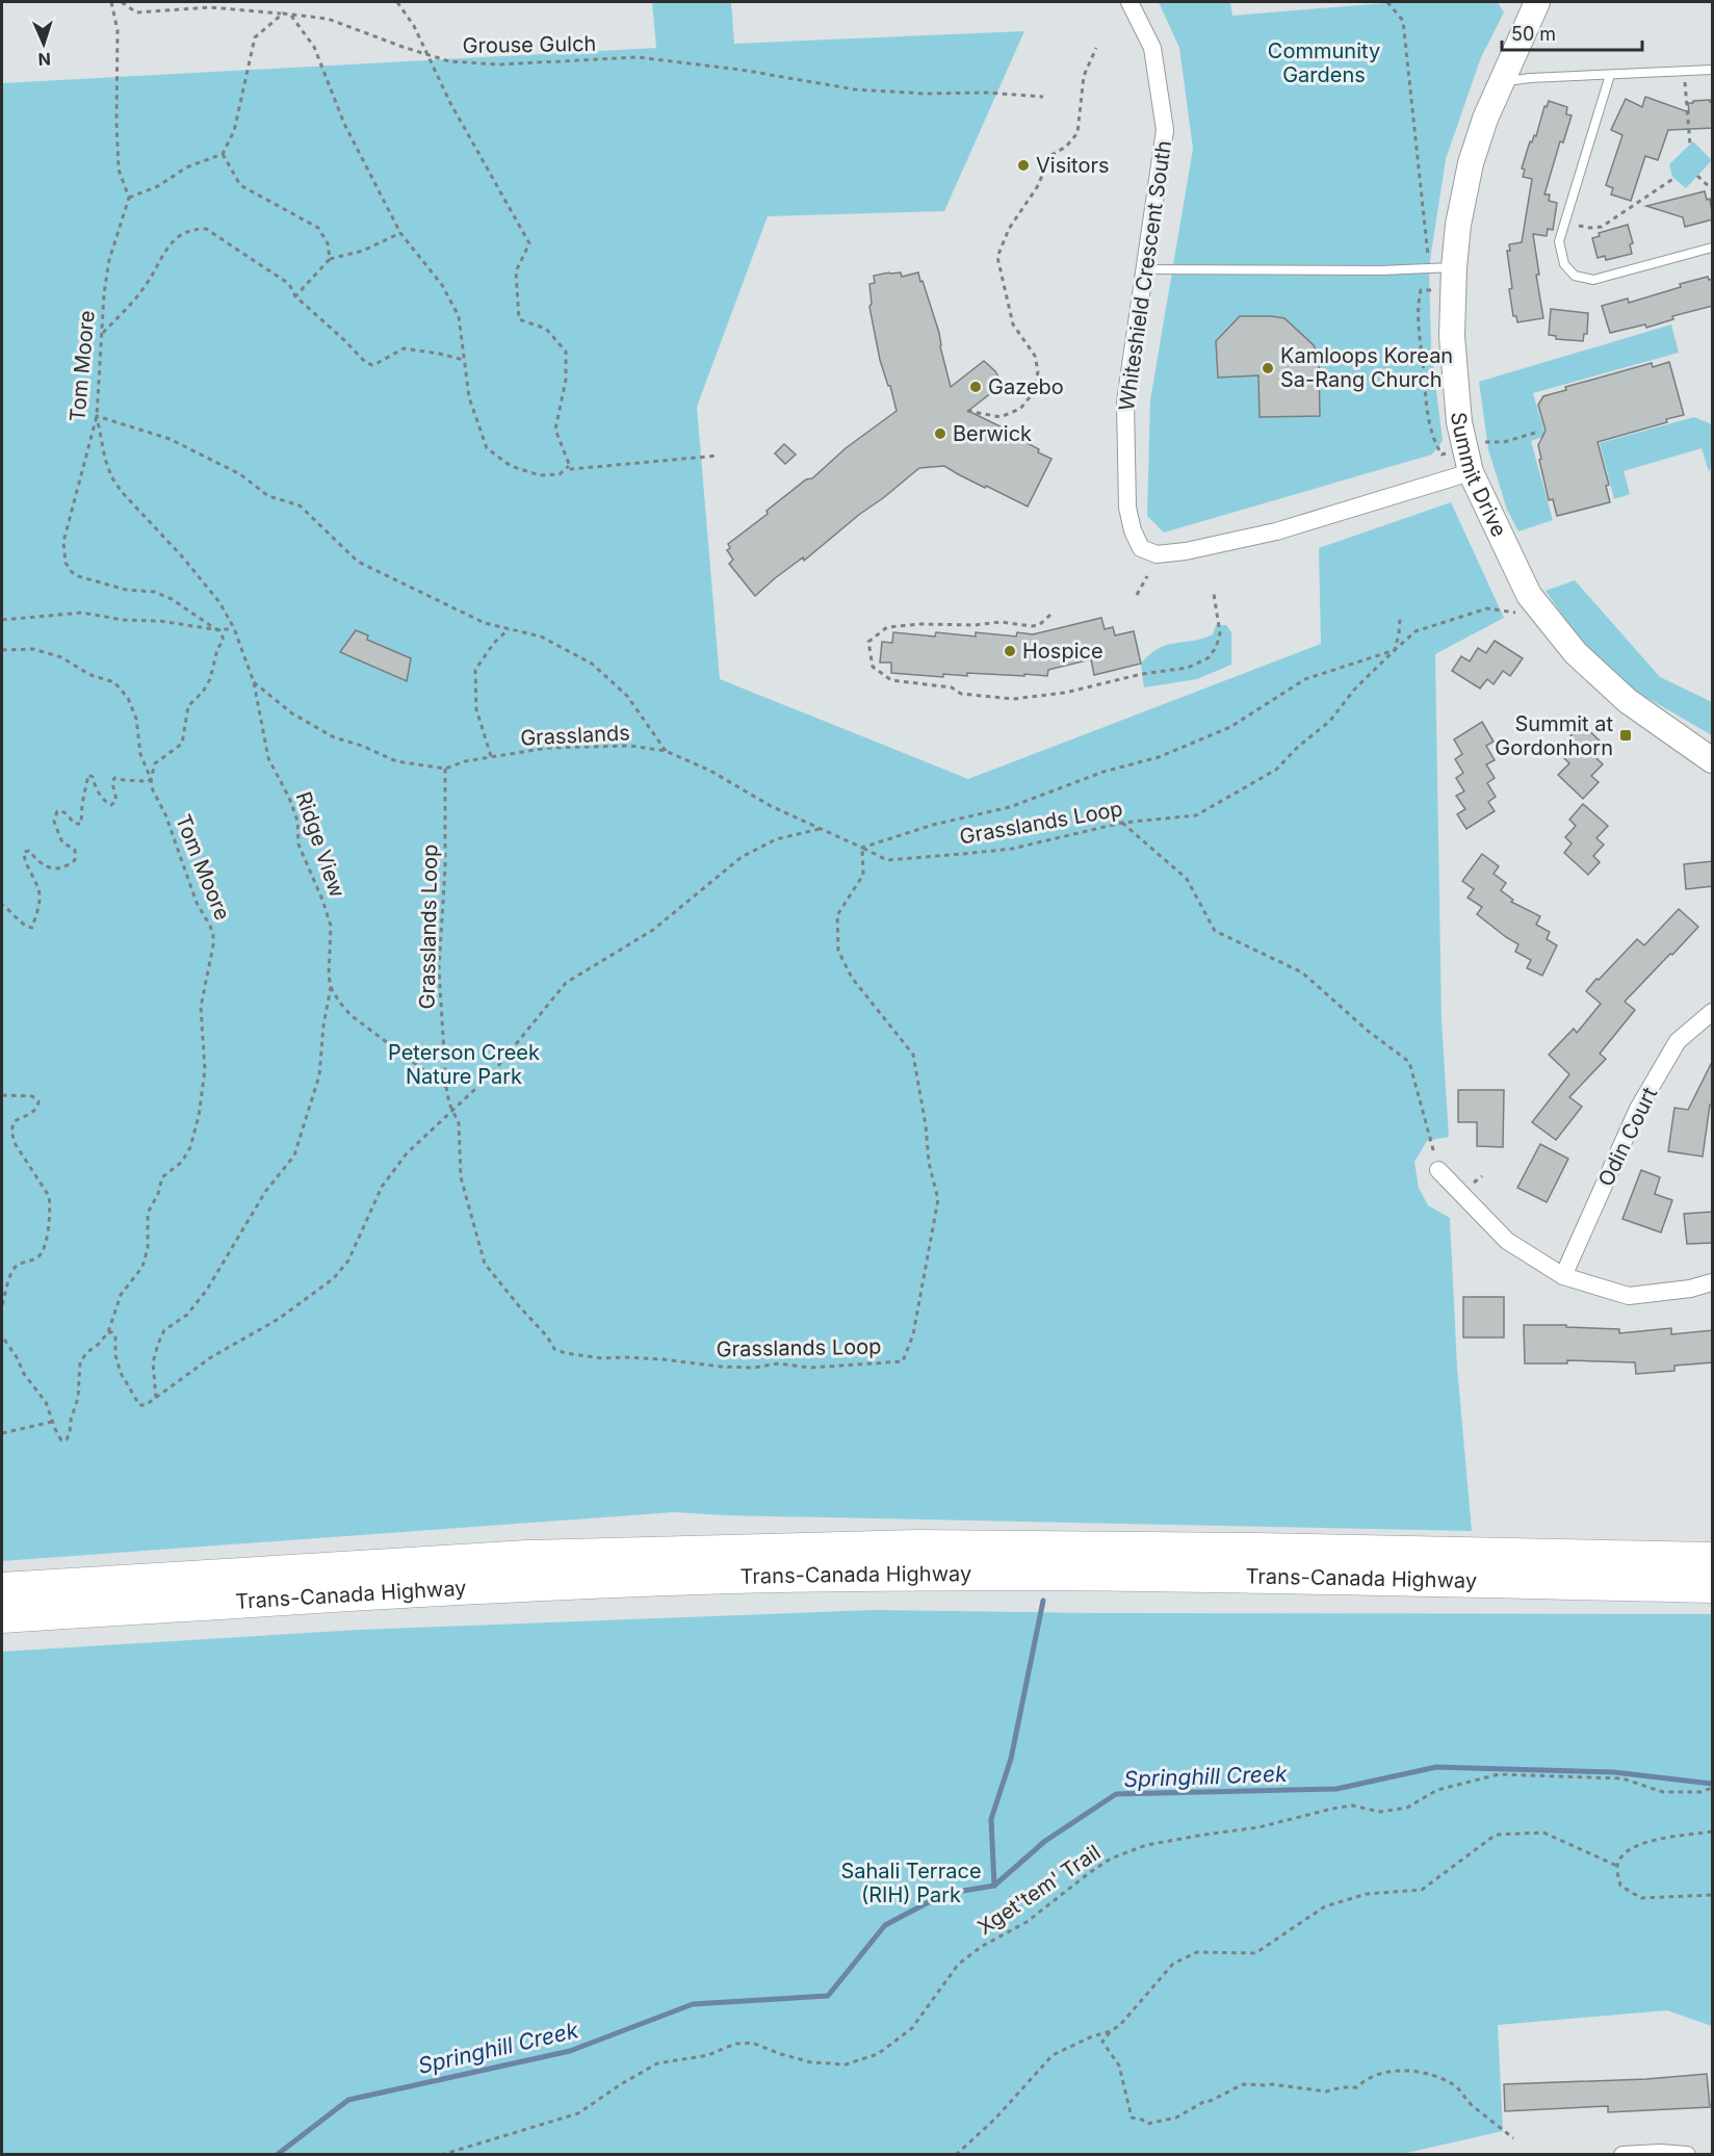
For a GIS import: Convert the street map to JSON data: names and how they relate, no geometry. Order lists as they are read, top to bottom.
{
  "streets": {
    "highway": ["Trans-Canada Highway"],
    "main road": ["Summit Drive"],
    "street": ["Whiteshield Crescent South", "Odin Court"],
    "path": [
      "Grouse Gulch",
      "Tom Moore",
      "Grasslands",
      "Grasslands Loop",
      "Ridge View",
      "Xget'tem' Trail"
    ]
  },
  "crossings": [
    ["Whiteshield Crescent South", "Summit Drive"],
    ["Tom Moore", "Ridge View"],
    ["Grasslands", "Grasslands Loop"],
    ["Grasslands", "Ridge View"]
  ],
  "water": ["Springhill Creek"],
  "parks": ["Community Gardens", "Peterson Creek Nature Park", "Sahali Terrace (RIH) Park"],
  "places": {
    "other": [
      "Visitors",
      "Kamloops Korean Sa-Rang Church",
      "Gazebo",
      "Berwick",
      "Hospice"
    ],
    "transit": ["Summit at Gordonhorn"]
  },
  "scale_bar": "50 m",
  "north": "bottom"
}
